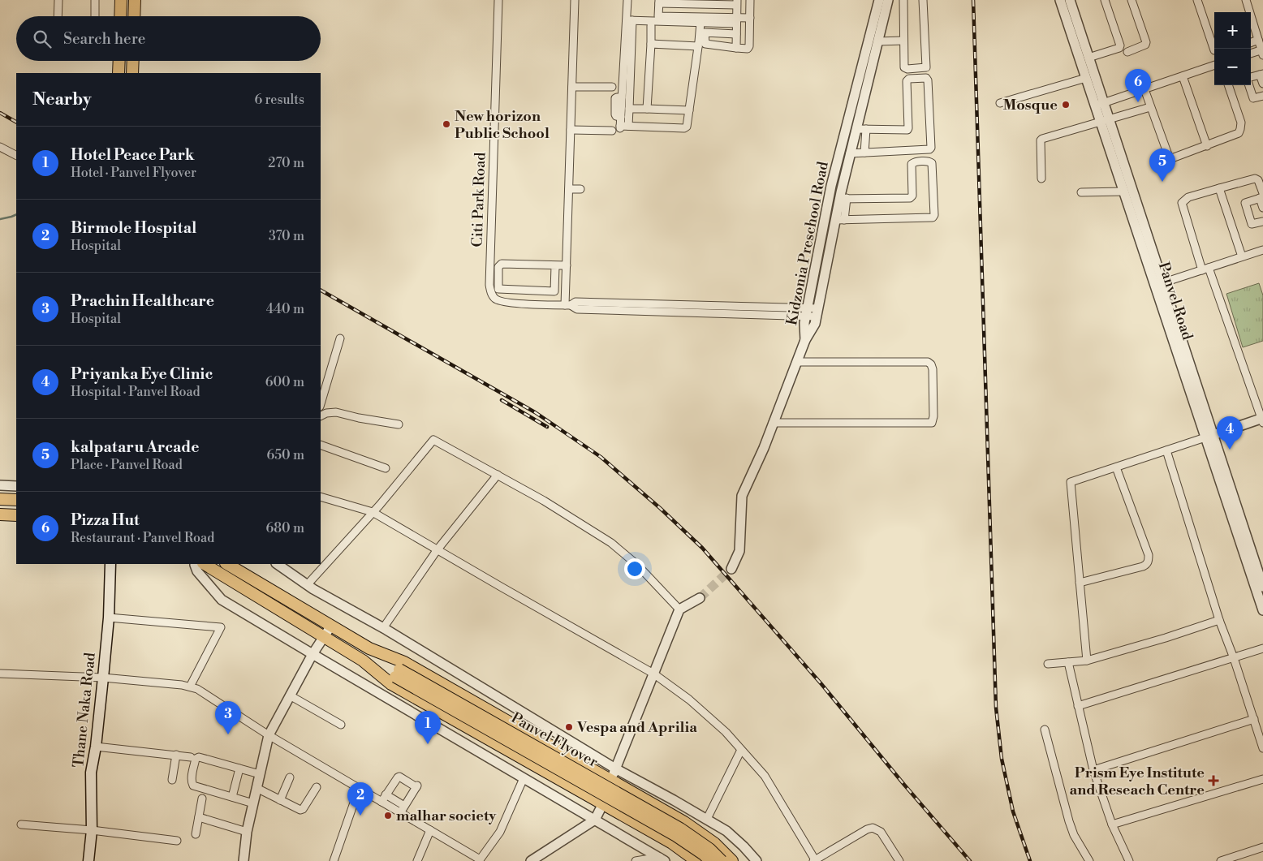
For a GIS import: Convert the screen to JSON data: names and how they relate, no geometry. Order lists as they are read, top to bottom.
{
  "streets": {
    "main road": ["Thane Naka Road", "Panvel Flyover"],
    "street": ["Citi Park Road", "Kidzonia Preschool Road", "Panvel Road"]
  },
  "places": {
    "other": [
      "Mosque",
      "New horizon Public School",
      "Vespa and Aprilia",
      "malhar society"
    ],
    "health": ["Prism Eye Institute and Reseach Centre"]
  },
  "page": {
    "map_buttons": ["+", "−"],
    "search": "Search here",
    "pins": [
      "6",
      "5",
      "4",
      "3",
      "1",
      "2"
    ],
    "heading": ["Nearby", "6 results"],
    "list": [
      {
        "mark": "1",
        "name": "Hotel Peace Park",
        "note": "Hotel · Panvel Flyover",
        "value": "270 m"
      },
      {
        "mark": "2",
        "name": "Birmole Hospital",
        "note": "Hospital",
        "value": "370 m"
      },
      {
        "mark": "3",
        "name": "Prachin Healthcare",
        "note": "Hospital",
        "value": "440 m"
      },
      {
        "mark": "4",
        "name": "Priyanka Eye Clinic",
        "note": "Hospital · Panvel Road",
        "value": "600 m"
      },
      {
        "mark": "5",
        "name": "kalpataru Arcade",
        "note": "Place · Panvel Road",
        "value": "650 m"
      },
      {
        "mark": "6",
        "name": "Pizza Hut",
        "note": "Restaurant · Panvel Road",
        "value": "680 m"
      }
    ]
  }
}
